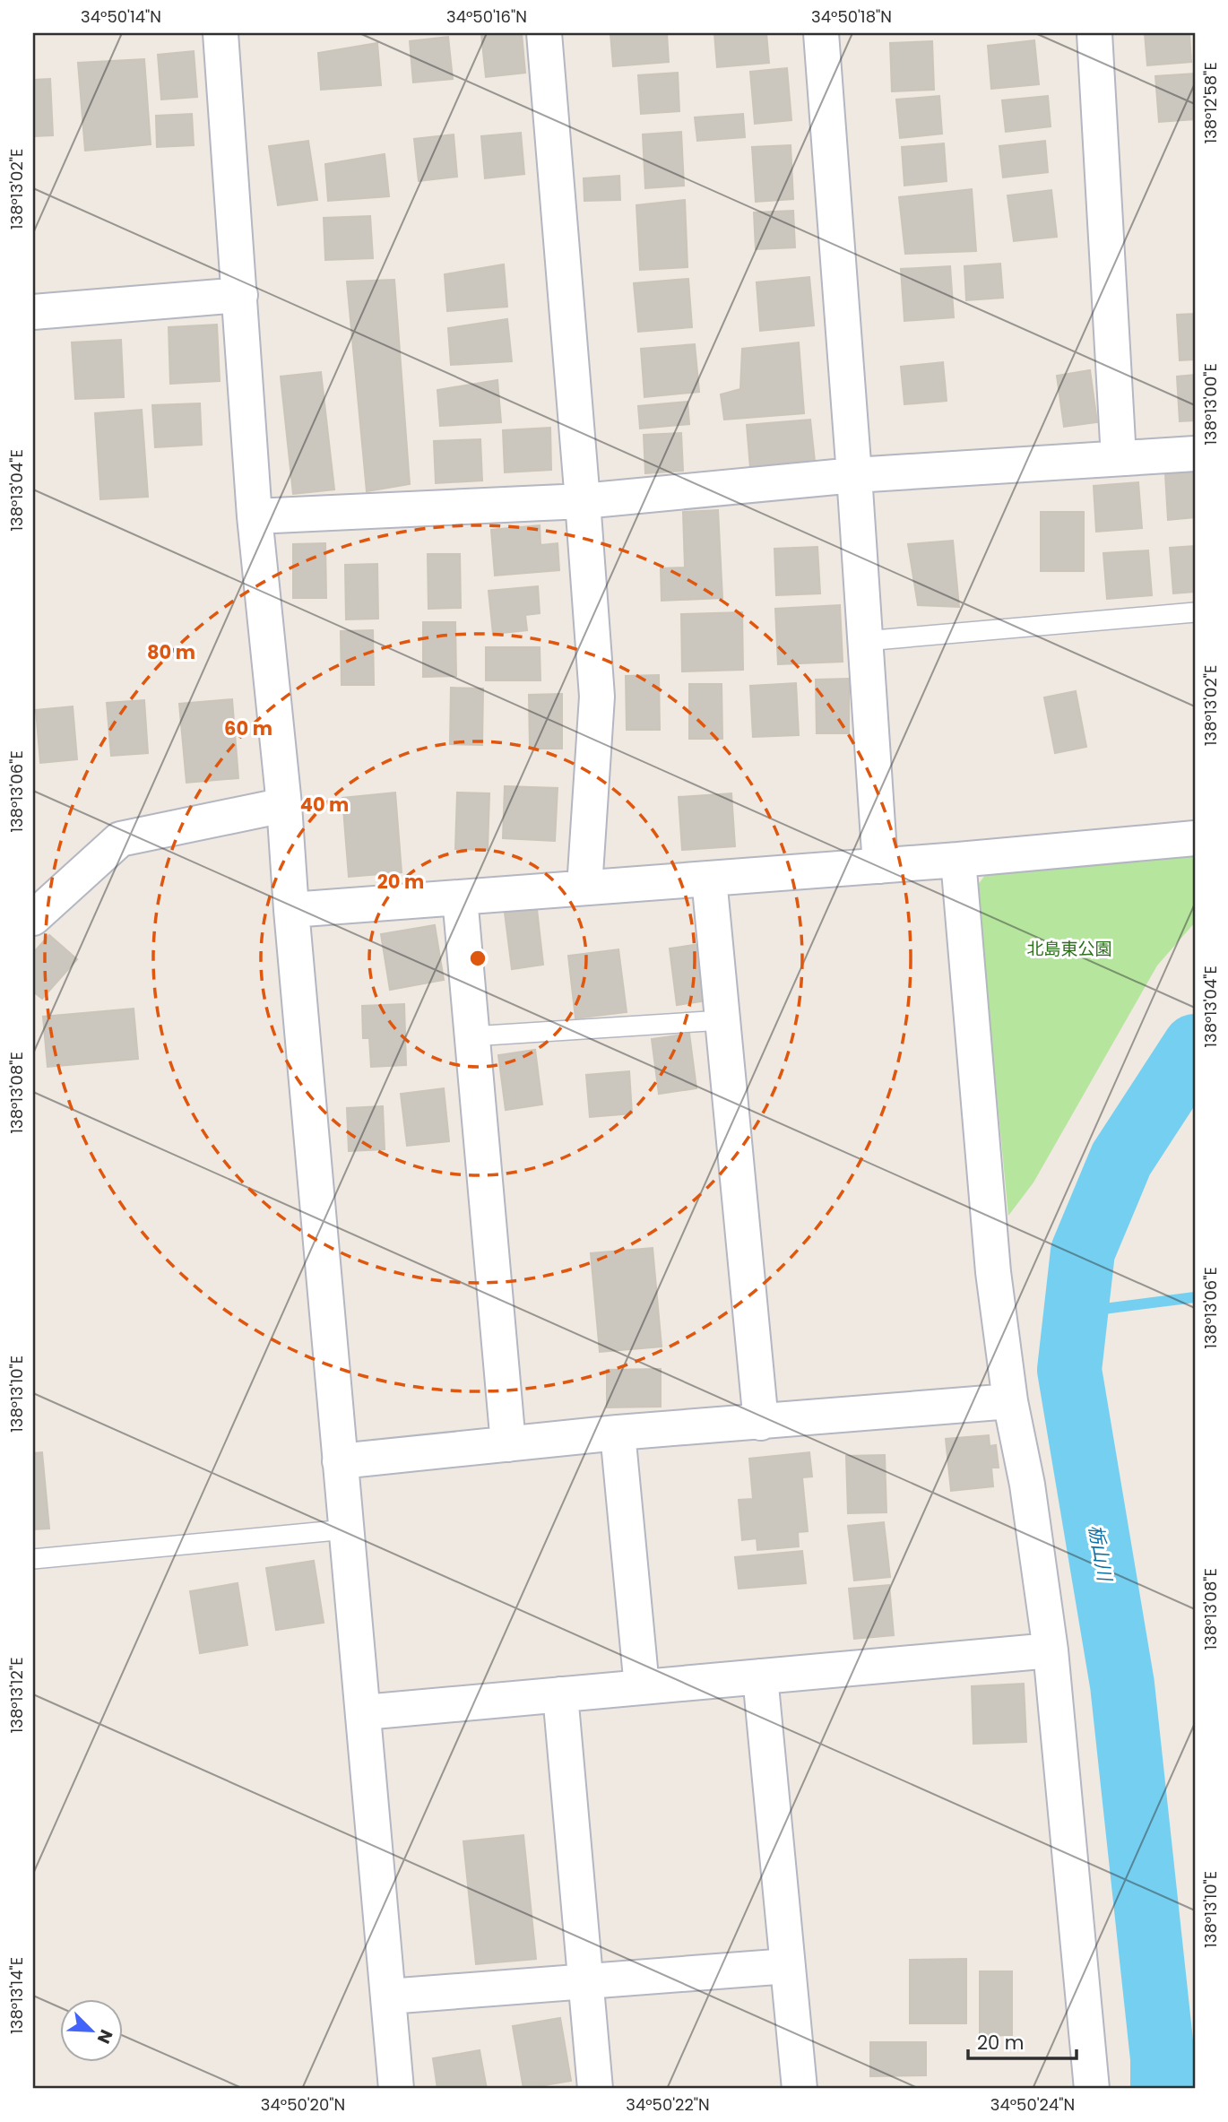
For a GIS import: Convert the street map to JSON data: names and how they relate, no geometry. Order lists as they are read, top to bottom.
{
  "water": ["栃山川"],
  "parks": ["北島東公園"],
  "scale_bar": "20 m",
  "north": "bottom right",
  "coordinates": [
    "34°50'14\"N",
    "34°50'16\"N",
    "34°50'18\"N",
    "138°12'58\"E",
    "138°13'02\"E",
    "138°13'00\"E",
    "138°13'04\"E",
    "138°13'06\"E",
    "138°13'08\"E",
    "138°13'10\"E",
    "138°13'12\"E",
    "138°13'14\"E",
    "34°50'20\"N",
    "34°50'22\"N",
    "34°50'24\"N"
  ],
  "rings": [
    "80 m",
    "60 m",
    "40 m",
    "20 m"
  ]
}
